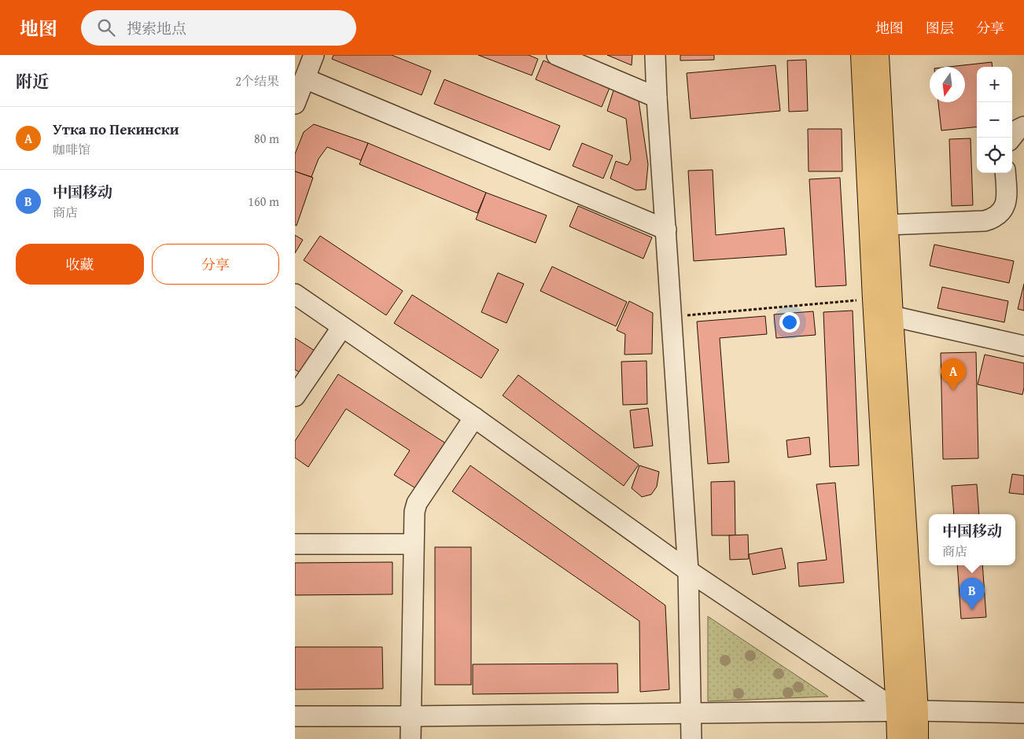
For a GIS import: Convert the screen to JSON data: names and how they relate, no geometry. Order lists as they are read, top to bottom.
{
  "north": "bottom",
  "page": {
    "header": "地图",
    "search": "搜索地点",
    "nav": ["地图", "图层", "分享"],
    "heading": ["附近", "2个结果"],
    "map_buttons": ["+", "−"],
    "list": [
      {
        "mark": "A",
        "name": "Утка по Пекински",
        "note": "咖啡馆",
        "value": "80 m"
      },
      {
        "mark": "B",
        "name": "中国移动",
        "note": "商店",
        "value": "160 m"
      }
    ],
    "buttons": ["收藏", "分享"],
    "pins": ["A", "B"],
    "popup": ["中国移动", "商店"]
  }
}
